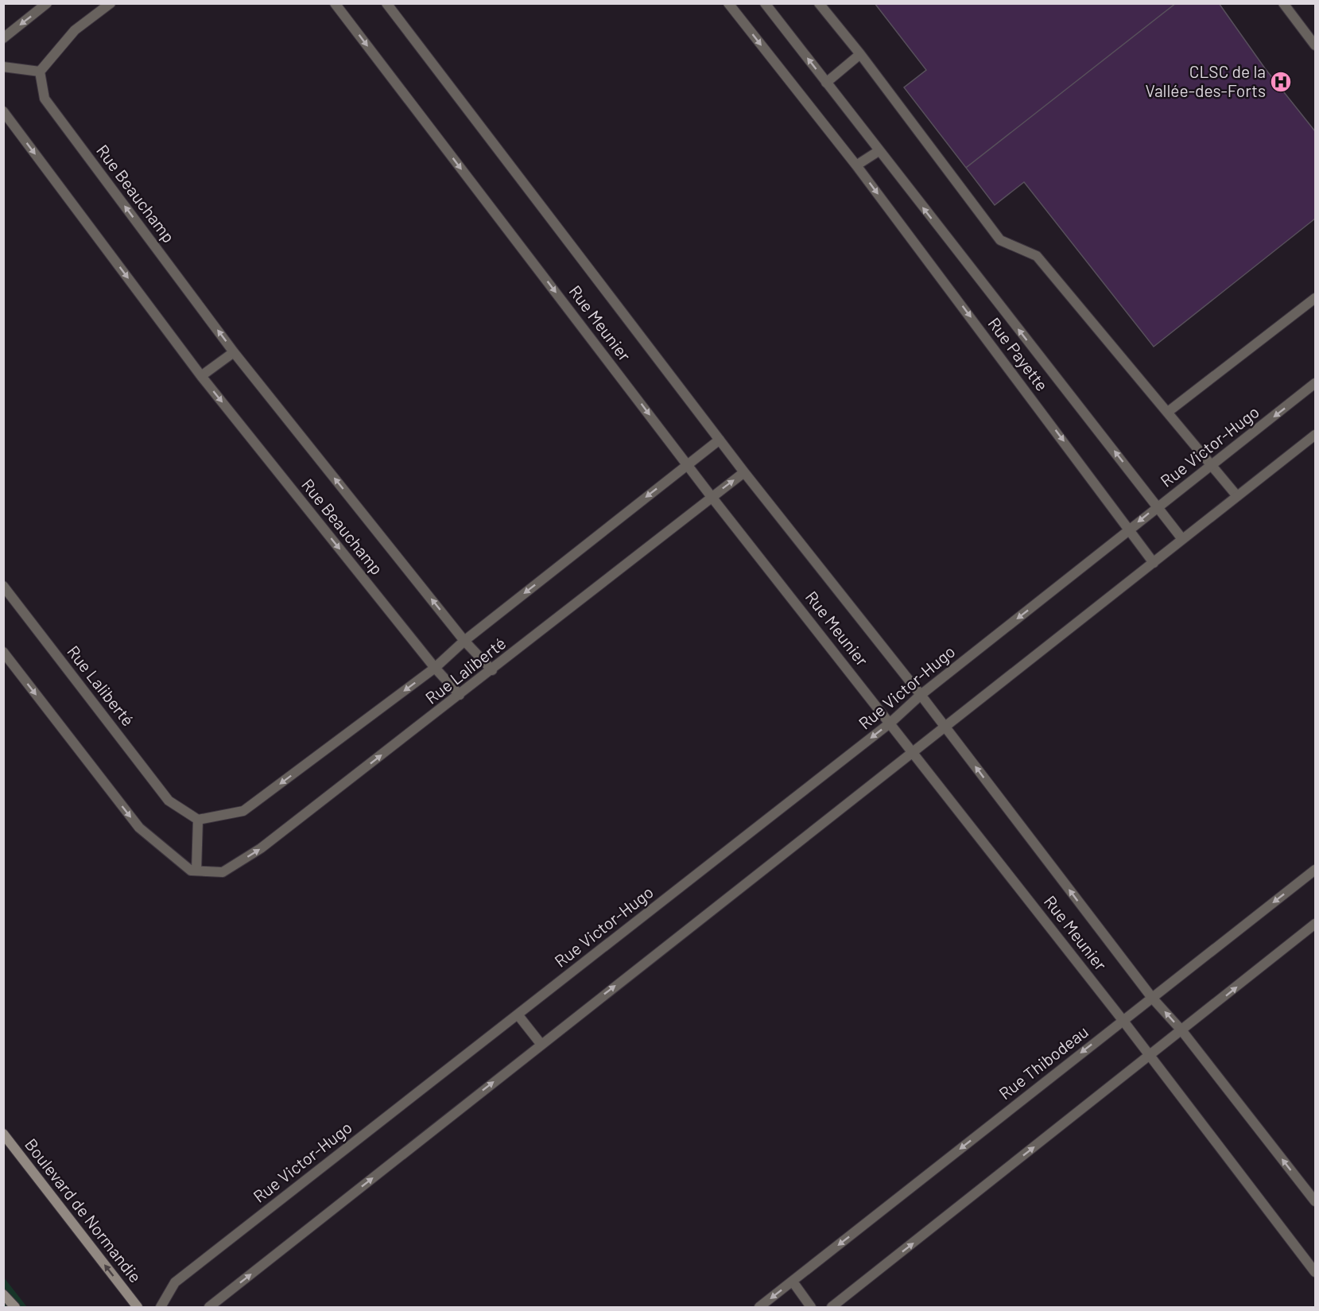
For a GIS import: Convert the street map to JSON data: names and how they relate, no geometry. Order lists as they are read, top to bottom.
{
  "streets": {
    "street": [
      "Rue Beauchamp",
      "Rue Meunier",
      "Rue Payette",
      "Rue Victor-Hugo",
      "Rue Laliberté",
      "Rue Thibodeau",
      "Boulevard de Normandie"
    ]
  },
  "crossings": [
    ["Rue Beauchamp", "Rue Laliberté"],
    ["Rue Meunier", "Rue Victor-Hugo"],
    ["Rue Meunier", "Rue Laliberté"],
    ["Rue Meunier", "Rue Thibodeau"],
    ["Rue Payette", "Rue Victor-Hugo"]
  ],
  "one_way": ["Boulevard de Normandie"],
  "places": {
    "hospital": ["CLSC de la Vallée-des-Forts"]
  }
}
